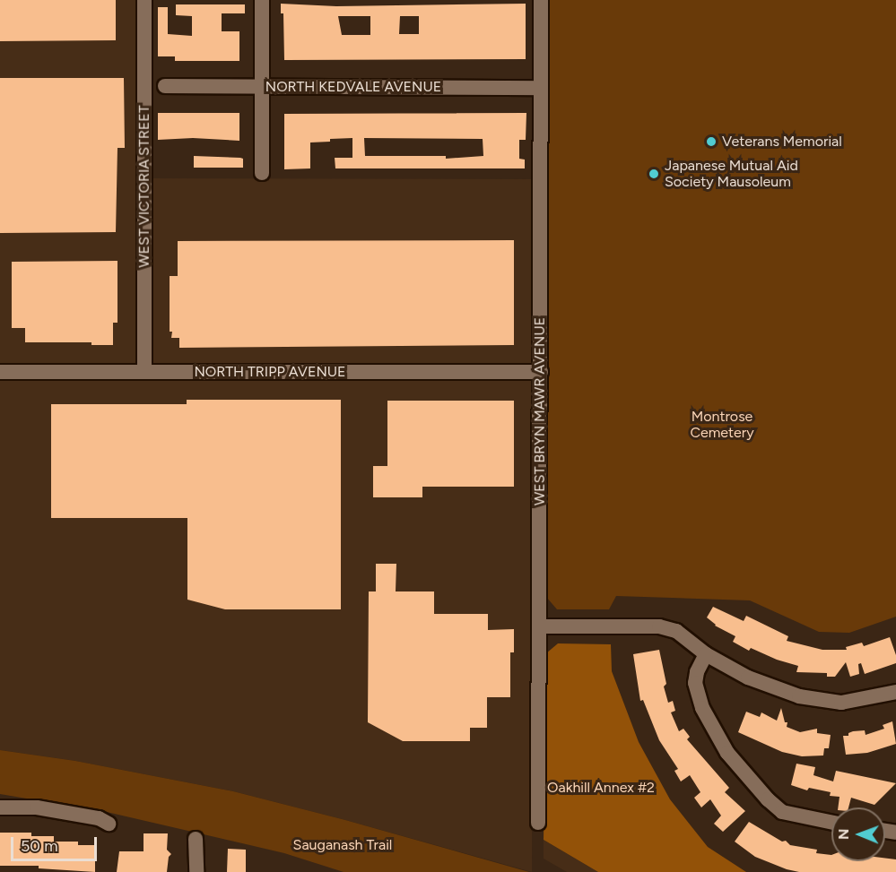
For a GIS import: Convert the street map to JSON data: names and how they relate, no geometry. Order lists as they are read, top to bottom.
{
  "streets": {
    "street": [
      "NORTH KEDVALE AVENUE",
      "WEST VICTORIA STREET",
      "NORTH TRIPP AVENUE",
      "WEST BRYN MAWR AVENUE"
    ]
  },
  "crossings": [
    ["NORTH KEDVALE AVENUE", "WEST BRYN MAWR AVENUE"],
    ["WEST VICTORIA STREET", "NORTH TRIPP AVENUE"],
    ["NORTH TRIPP AVENUE", "WEST BRYN MAWR AVENUE"]
  ],
  "parks": ["Montrose Cemetery", "Oakhill Annex #2", "Sauganash Trail"],
  "places": ["Veterans Memorial", "Japanese Mutual Aid Society Mausoleum"],
  "scale_bar": "50 m",
  "north": "left"
}
